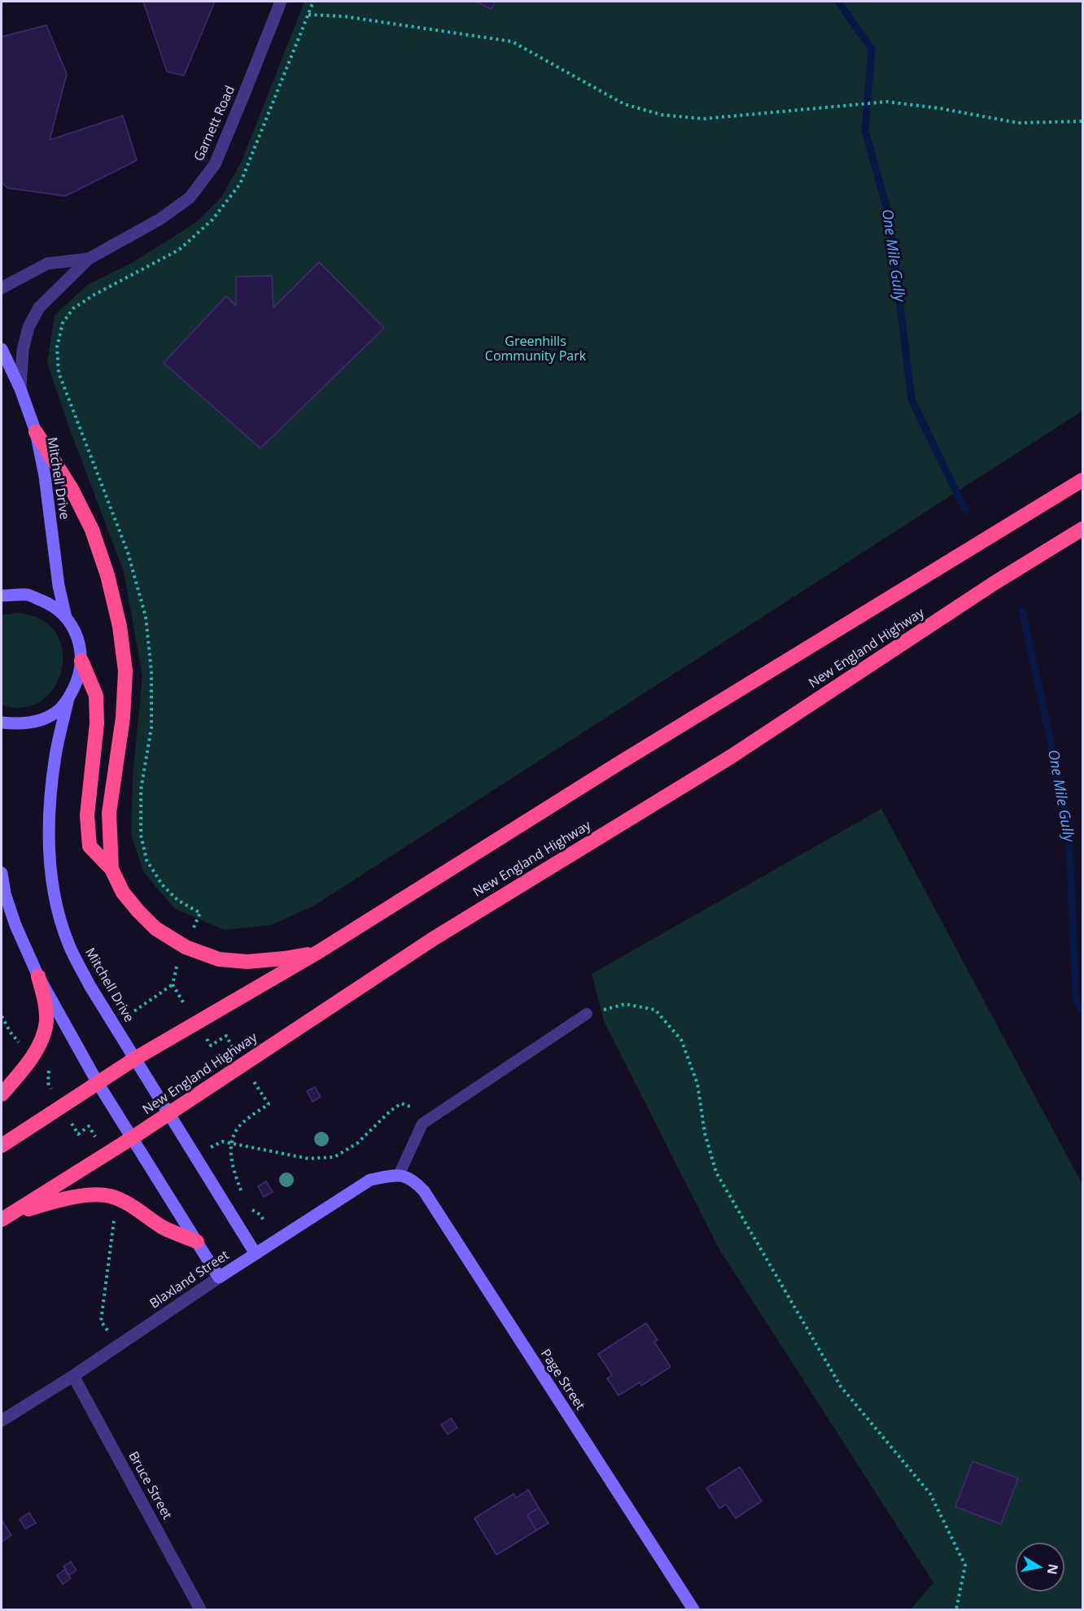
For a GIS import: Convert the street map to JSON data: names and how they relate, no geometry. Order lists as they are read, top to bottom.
{
  "streets": {
    "highway": ["New England Highway"],
    "main road": ["Mitchell Drive", "Blaxland Street", "Page Street"],
    "street": ["Garnett Road", "Bruce Street"]
  },
  "crossings": [
    ["Garnett Road", "Mitchell Drive"],
    ["Mitchell Drive", "New England Highway"],
    ["Mitchell Drive", "Blaxland Street"],
    ["Blaxland Street", "Page Street"],
    ["Blaxland Street", "Bruce Street"]
  ],
  "water": ["One Mile Gully"],
  "parks": ["Greenhills Community Park"],
  "north": "right"
}
